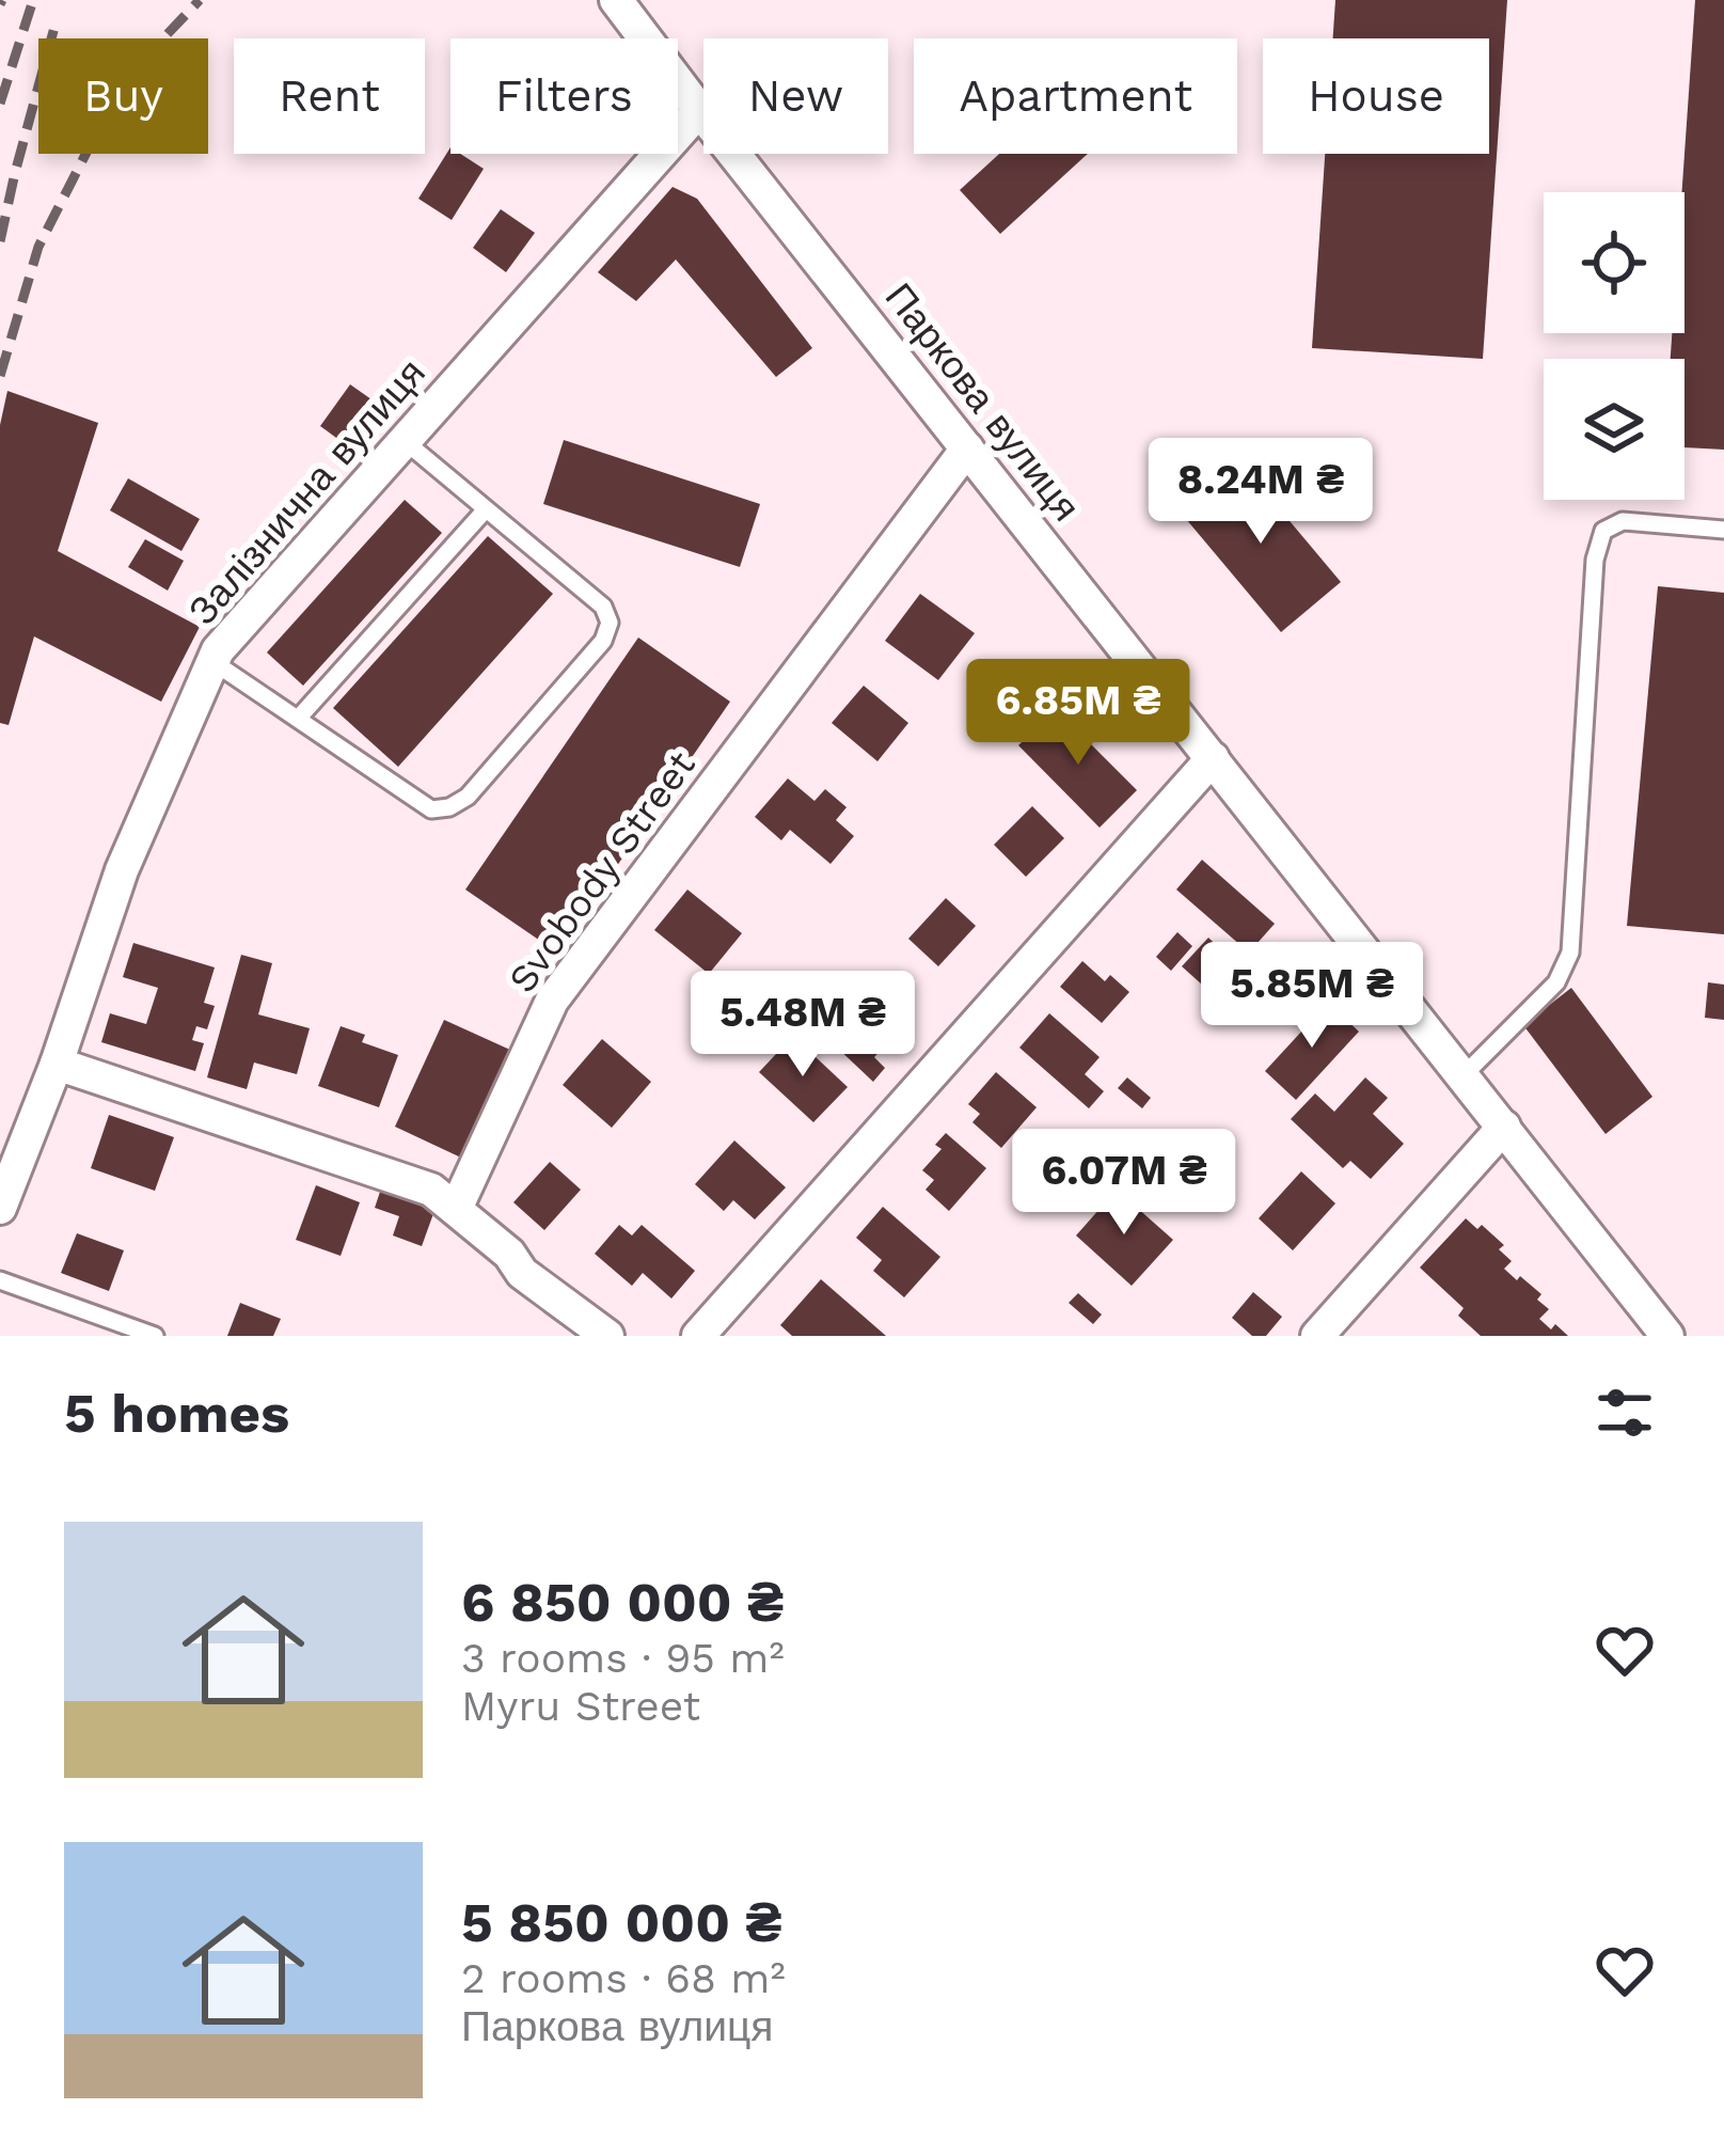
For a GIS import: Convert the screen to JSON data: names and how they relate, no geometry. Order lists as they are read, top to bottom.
{
  "streets": {
    "street": ["Паркова вулиця", "Залізнична вулиця", "Svobody Street"]
  },
  "crossings": [
    ["Паркова вулиця", "Залізнична вулиця"],
    ["Паркова вулиця", "Svobody Street"]
  ],
  "page": {
    "chip": [
      "Buy",
      "Rent",
      "Filters",
      "New",
      "Apartment",
      "House"
    ],
    "price": [
      "8.24M ₴",
      "6.85M ₴",
      "5.85M ₴",
      "5.48M ₴",
      "6.07M ₴"
    ],
    "heading": "5 homes",
    "list": [
      {
        "name": "6 850 000 ₴",
        "note": "3 rooms · 95 m² · Myru Street"
      },
      {
        "name": "5 850 000 ₴",
        "note": "2 rooms · 68 m² · Паркова вулиця"
      }
    ]
  }
}
